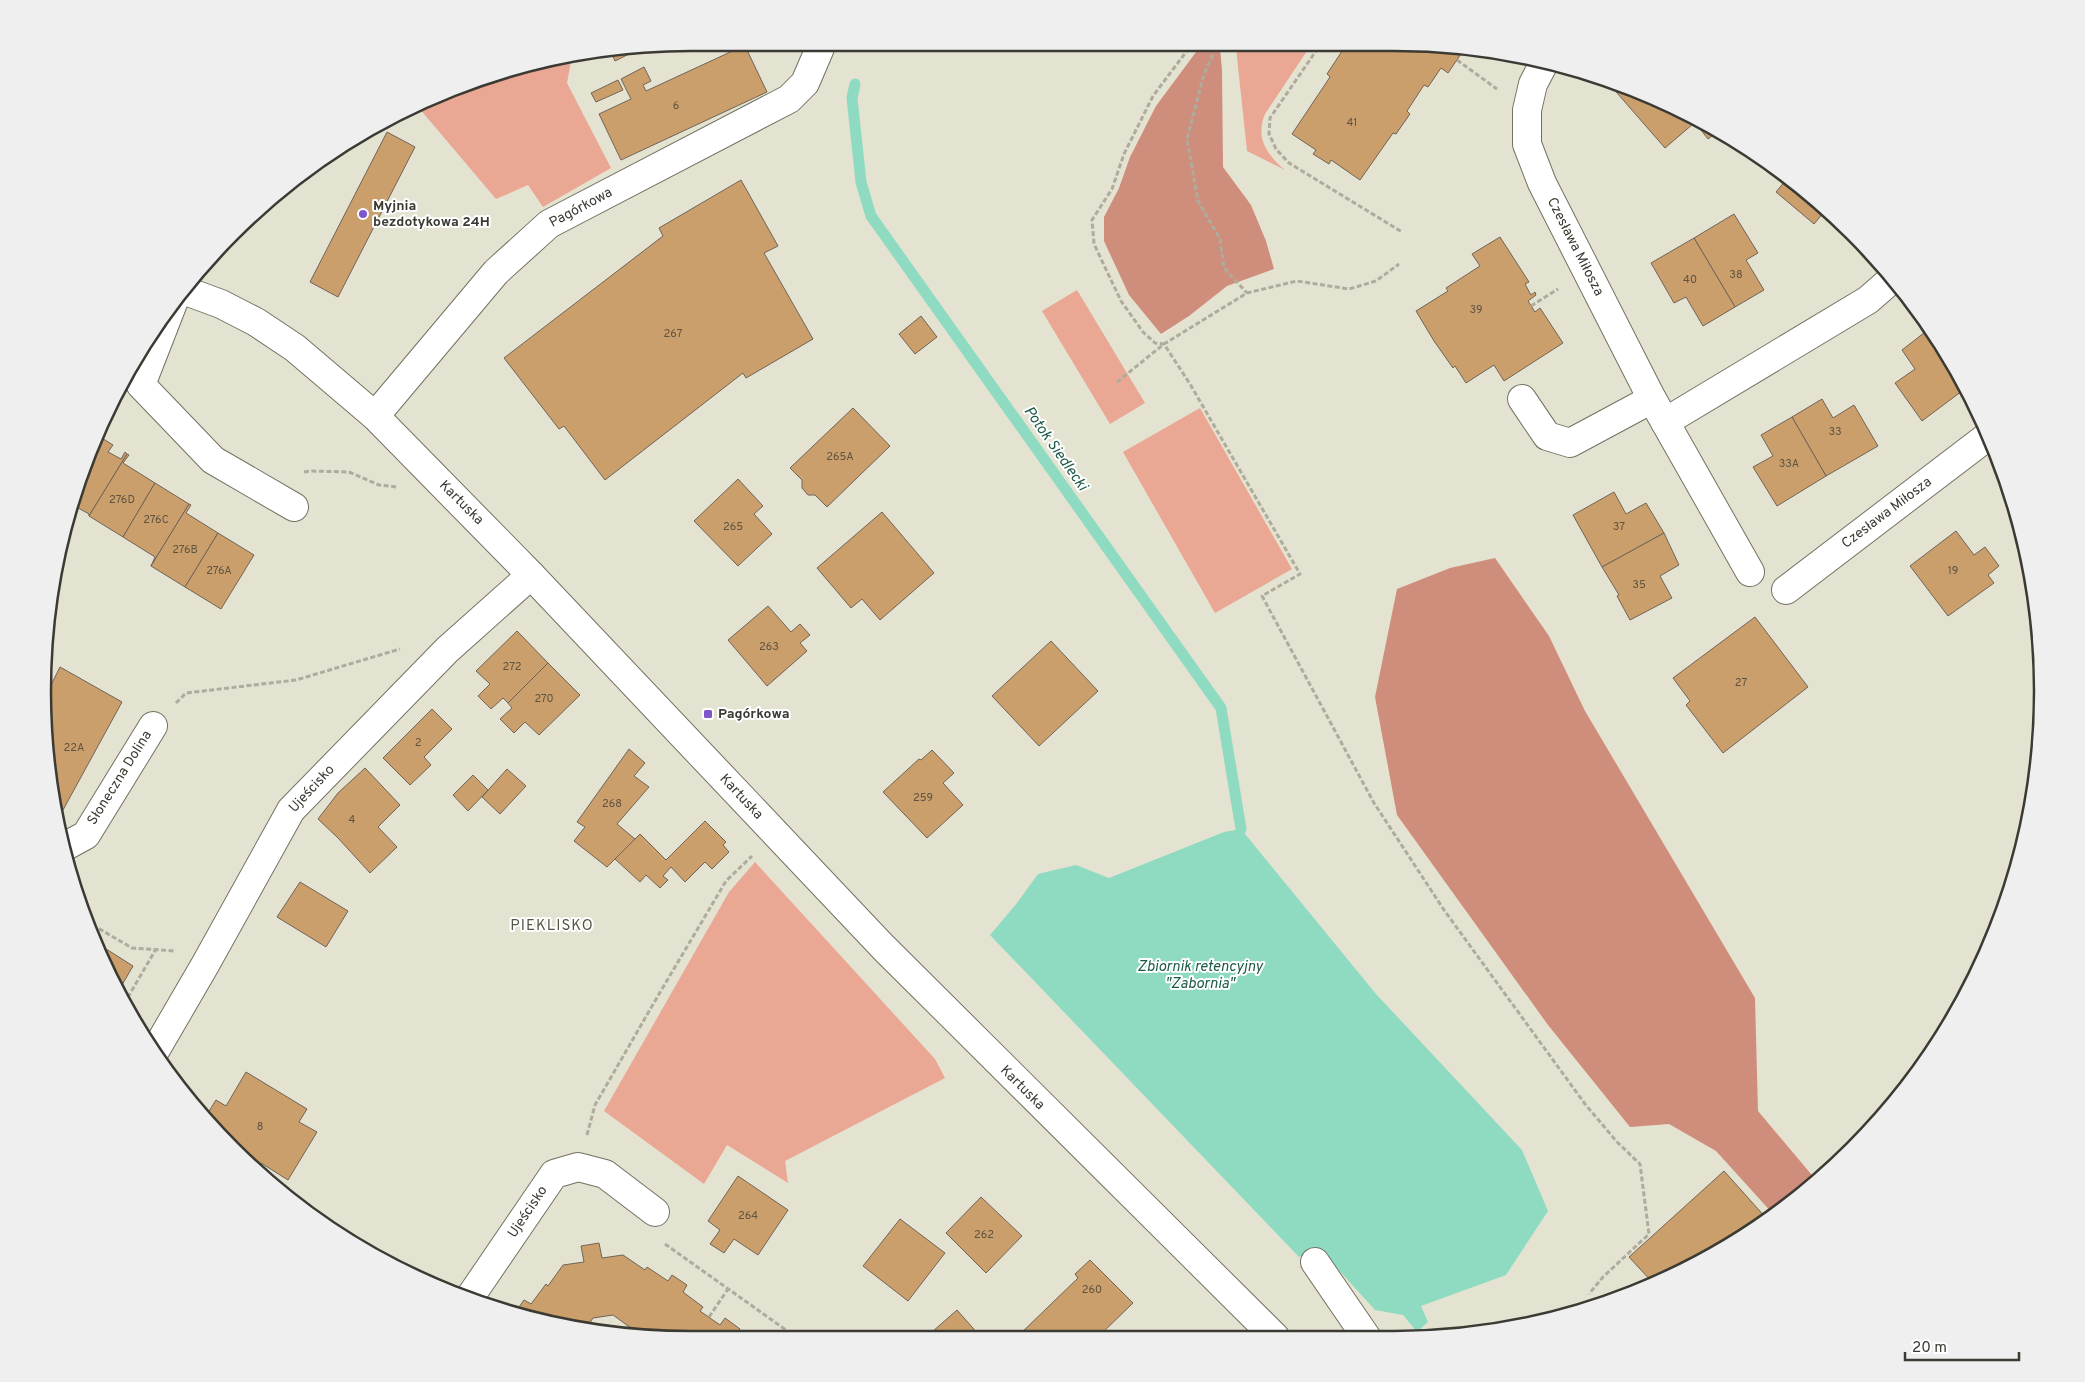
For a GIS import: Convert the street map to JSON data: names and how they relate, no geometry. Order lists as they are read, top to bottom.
{
  "streets": {
    "street": [
      "Pagórkowa",
      "Czesława Miłosza",
      "Kartuska",
      "Słoneczna Dolina",
      "Ujeścisko"
    ]
  },
  "crossings": [
    ["Pagórkowa", "Kartuska"],
    ["Kartuska", "Ujeścisko"]
  ],
  "districts": ["PIEKLISKO"],
  "water": ["Potok Siedlecki", "Zbiornik retencyjny \"Zabornia\""],
  "places": {
    "other": ["Myjnia bezdotykowa 24H"],
    "transit": ["Pagórkowa"]
  },
  "house_numbers": [
    "6",
    "41",
    "38",
    "40",
    "39",
    "267",
    "33",
    "265A",
    "33A",
    "276D",
    "276C",
    "265",
    "37",
    "276B",
    "276A",
    "19",
    "35",
    "263",
    "272",
    "27",
    "270",
    "2",
    "22A",
    "259",
    "268",
    "4",
    "8",
    "264",
    "262",
    "260"
  ],
  "scale_bar": "20 m"
}
